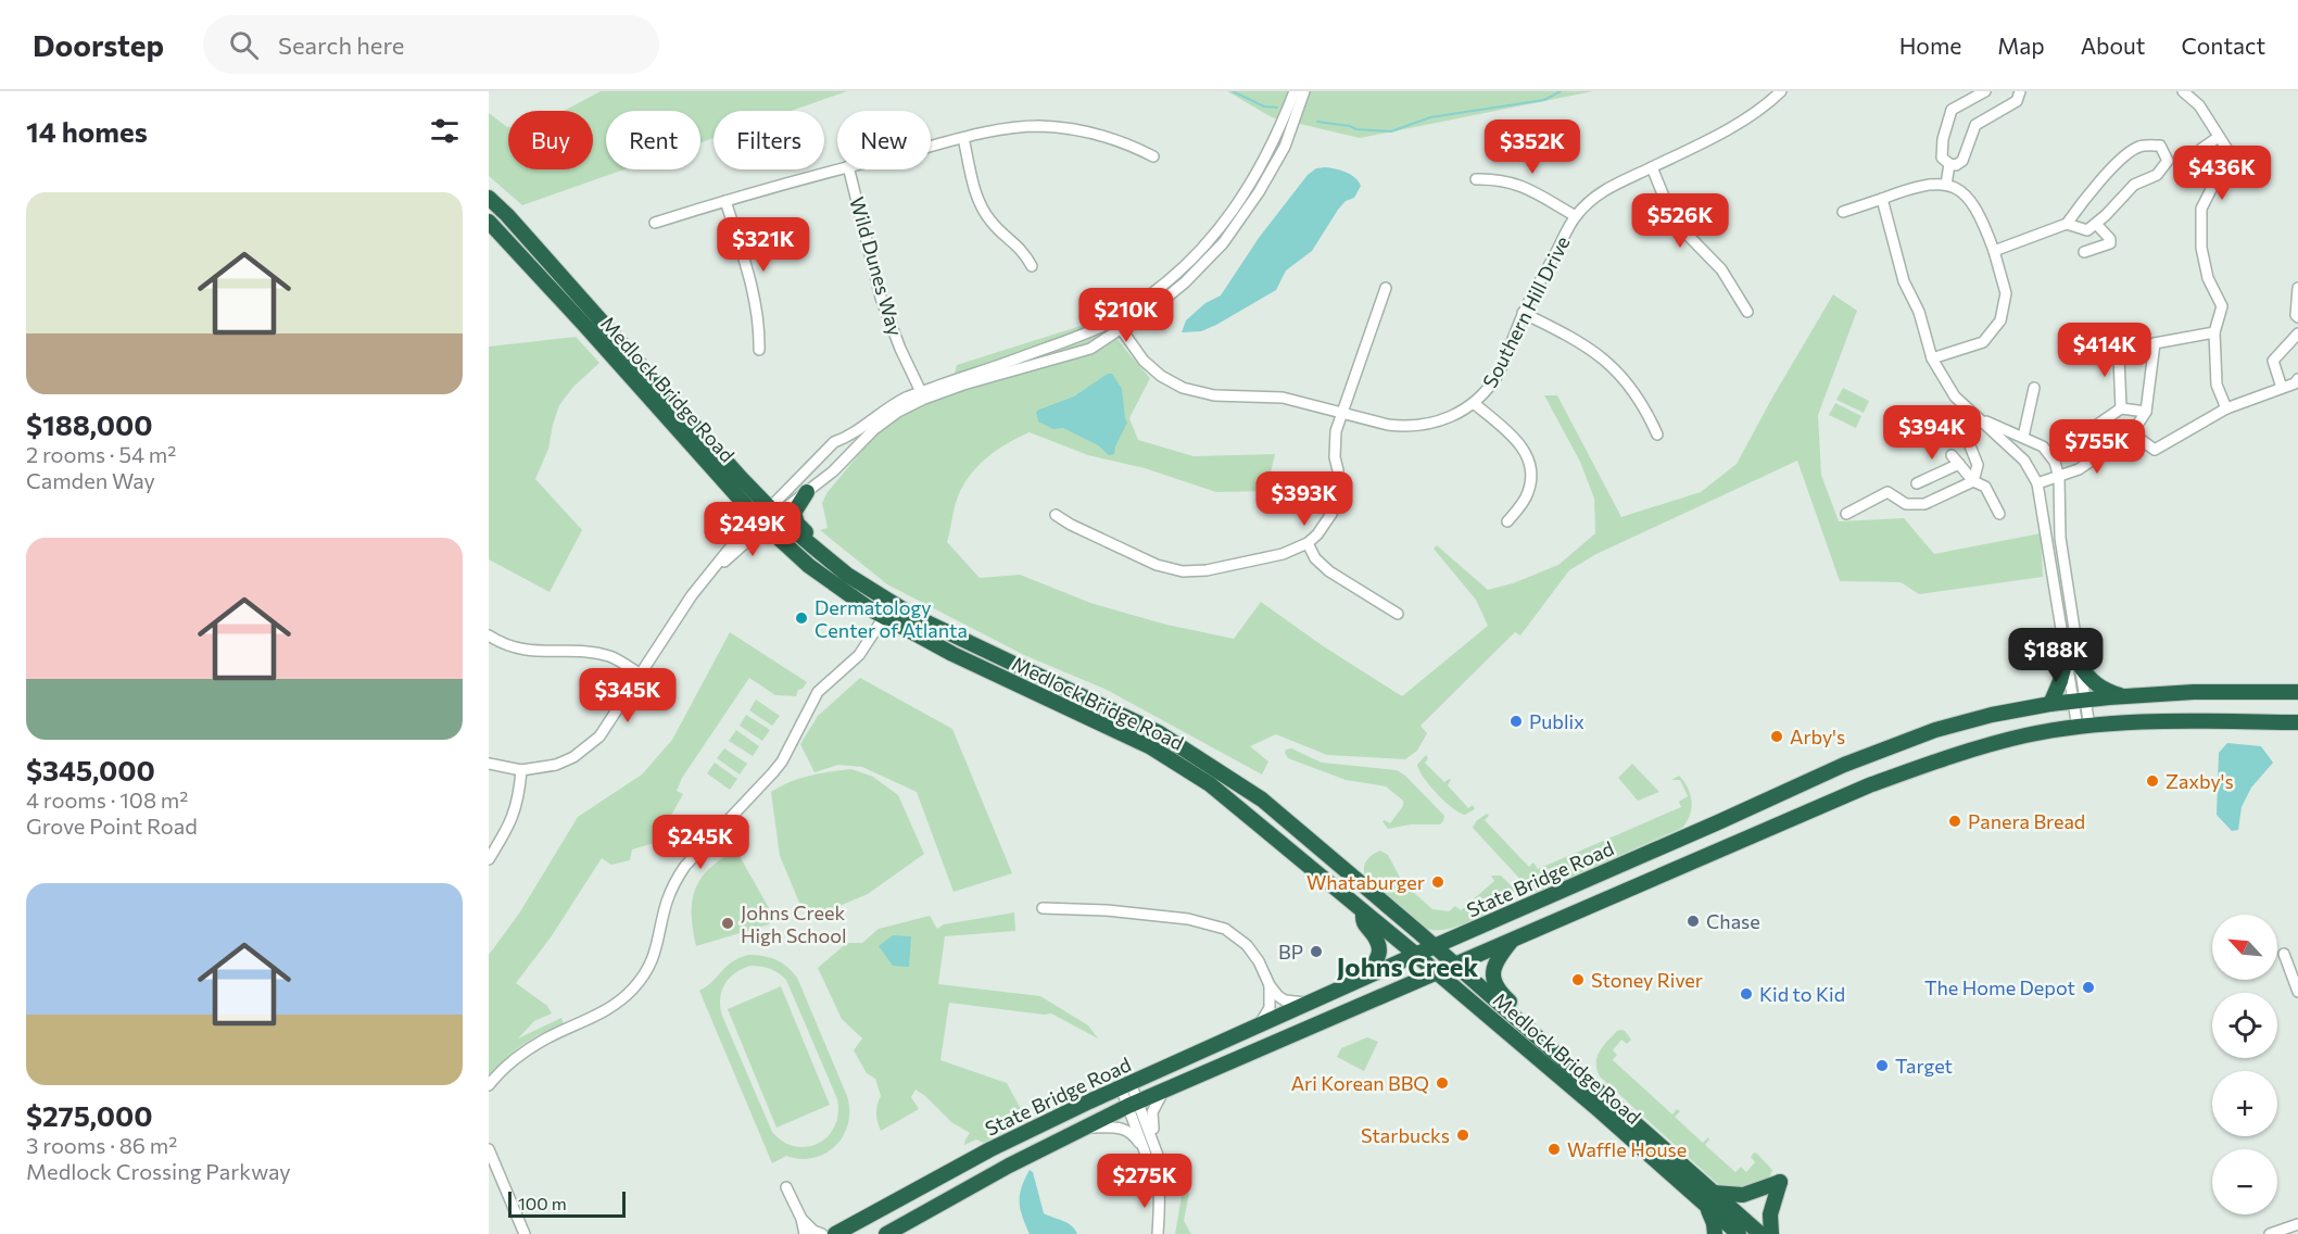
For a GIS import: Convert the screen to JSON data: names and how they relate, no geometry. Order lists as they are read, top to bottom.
{
  "streets": {
    "highway": ["Medlock Bridge Road", "State Bridge Road"],
    "street": ["Wild Dunes Way", "Southern Hill Drive"]
  },
  "crossings": [
    ["Medlock Bridge Road", "State Bridge Road"]
  ],
  "districts": ["Johns Creek"],
  "places": [
    "Dermatology Center of Atlanta",
    "Publix",
    "Arby's",
    "Zaxby's",
    "Panera Bread",
    "Whataburger",
    "Chase",
    "Johns Creek High School",
    "BP",
    "Stoney River",
    "The Home Depot",
    "Kid to Kid",
    "Target",
    "Ari Korean BBQ",
    "Starbucks",
    "Waffle House"
  ],
  "scale_bar": "100 m",
  "north": "top left",
  "page": {
    "header": "Doorstep",
    "search": "Search here",
    "nav": [
      "Home",
      "Map",
      "About",
      "Contact"
    ],
    "heading": "14 homes",
    "chip": [
      "Buy",
      "Rent",
      "Filters",
      "New"
    ],
    "price": [
      "$352K",
      "$436K",
      "$526K",
      "$321K",
      "$210K",
      "$414K",
      "$394K",
      "$755K",
      "$393K",
      "$249K",
      "$188K",
      "$345K",
      "$245K",
      "$275K"
    ],
    "list": [
      {
        "name": "$188,000",
        "note": "2 rooms · 54 m² · Camden Way"
      },
      {
        "name": "$345,000",
        "note": "4 rooms · 108 m² · Grove Point Road"
      },
      {
        "name": "$275,000",
        "note": "3 rooms · 86 m² · Medlock Crossing Parkway"
      }
    ],
    "map_buttons": ["+", "−"],
    "scale": "100 m"
  }
}
